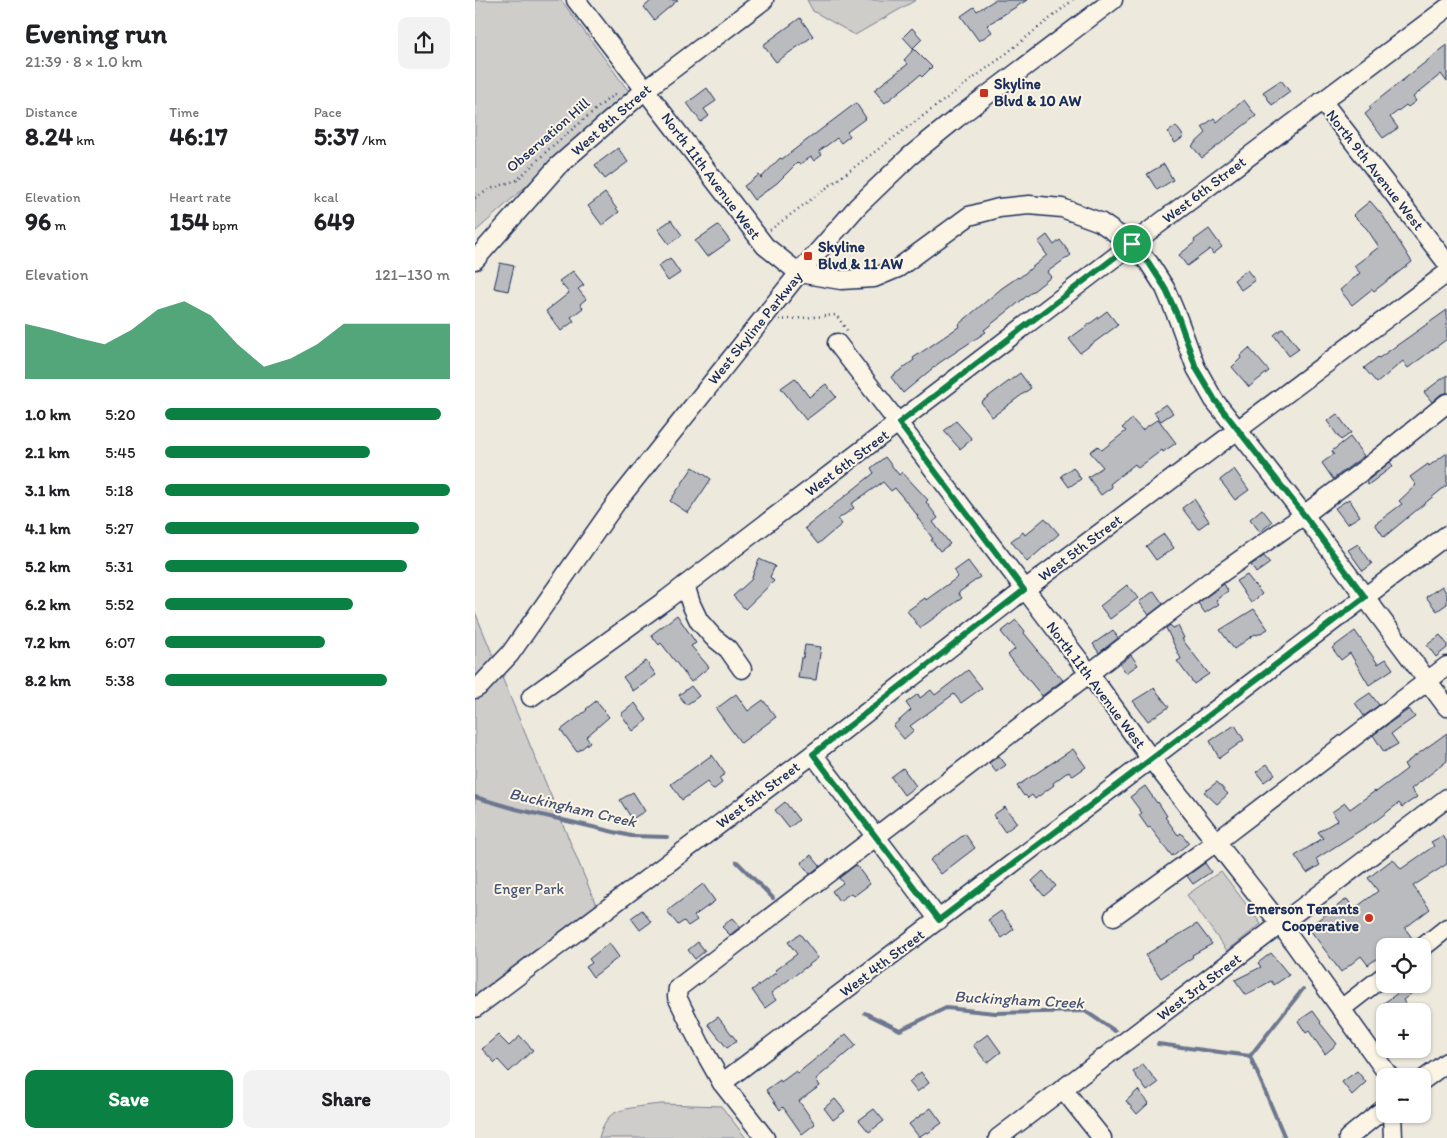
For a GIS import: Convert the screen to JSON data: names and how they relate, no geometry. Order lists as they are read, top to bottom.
{
  "streets": {
    "street": [
      "West 8th Street",
      "North 9th Avenue West",
      "North 11th Avenue West",
      "West 6th Street",
      "West Skyline Parkway",
      "West 5th Street",
      "West 4th Street",
      "West 3rd Street"
    ],
    "path": ["Observation Hill"]
  },
  "crossings": [
    ["West 8th Street", "Observation Hill"],
    ["West 8th Street", "North 11th Avenue West"],
    ["Observation Hill", "North 11th Avenue West"],
    ["North 9th Avenue West", "West 6th Street"],
    ["North 11th Avenue West", "West 6th Street"],
    ["North 11th Avenue West", "West Skyline Parkway"],
    ["North 11th Avenue West", "West 5th Street"],
    ["North 11th Avenue West", "West 4th Street"],
    ["North 11th Avenue West", "West 3rd Street"]
  ],
  "water": ["Buckingham Creek"],
  "parks": ["Enger Park"],
  "places": {
    "transit": ["Skyline Blvd & 10 AW", "Skyline Blvd & 11 AW"],
    "other": ["Emerson Tenants Cooperative"]
  },
  "page": {
    "heading": ["Evening run", "21:39 · 8 × 1.0 km"],
    "stats": [
      ["Distance", "8.24 km"],
      ["Time", "46:17"],
      ["Pace", "5:37 /km"],
      ["Elevation", "96 m"],
      ["Heart rate", "154 bpm"],
      ["kcal", "649"]
    ],
    "chart": ["Elevation", "121–130 m"],
    "list": [
      {
        "name": "1.0 km",
        "note": "5:20"
      },
      {
        "name": "2.1 km",
        "note": "5:45"
      },
      {
        "name": "3.1 km",
        "note": "5:18"
      },
      {
        "name": "4.1 km",
        "note": "5:27"
      },
      {
        "name": "5.2 km",
        "note": "5:31"
      },
      {
        "name": "6.2 km",
        "note": "5:52"
      },
      {
        "name": "7.2 km",
        "note": "6:07"
      },
      {
        "name": "8.2 km",
        "note": "5:38"
      }
    ],
    "map_buttons": ["+", "−"],
    "buttons": ["Save", "Share"]
  }
}
